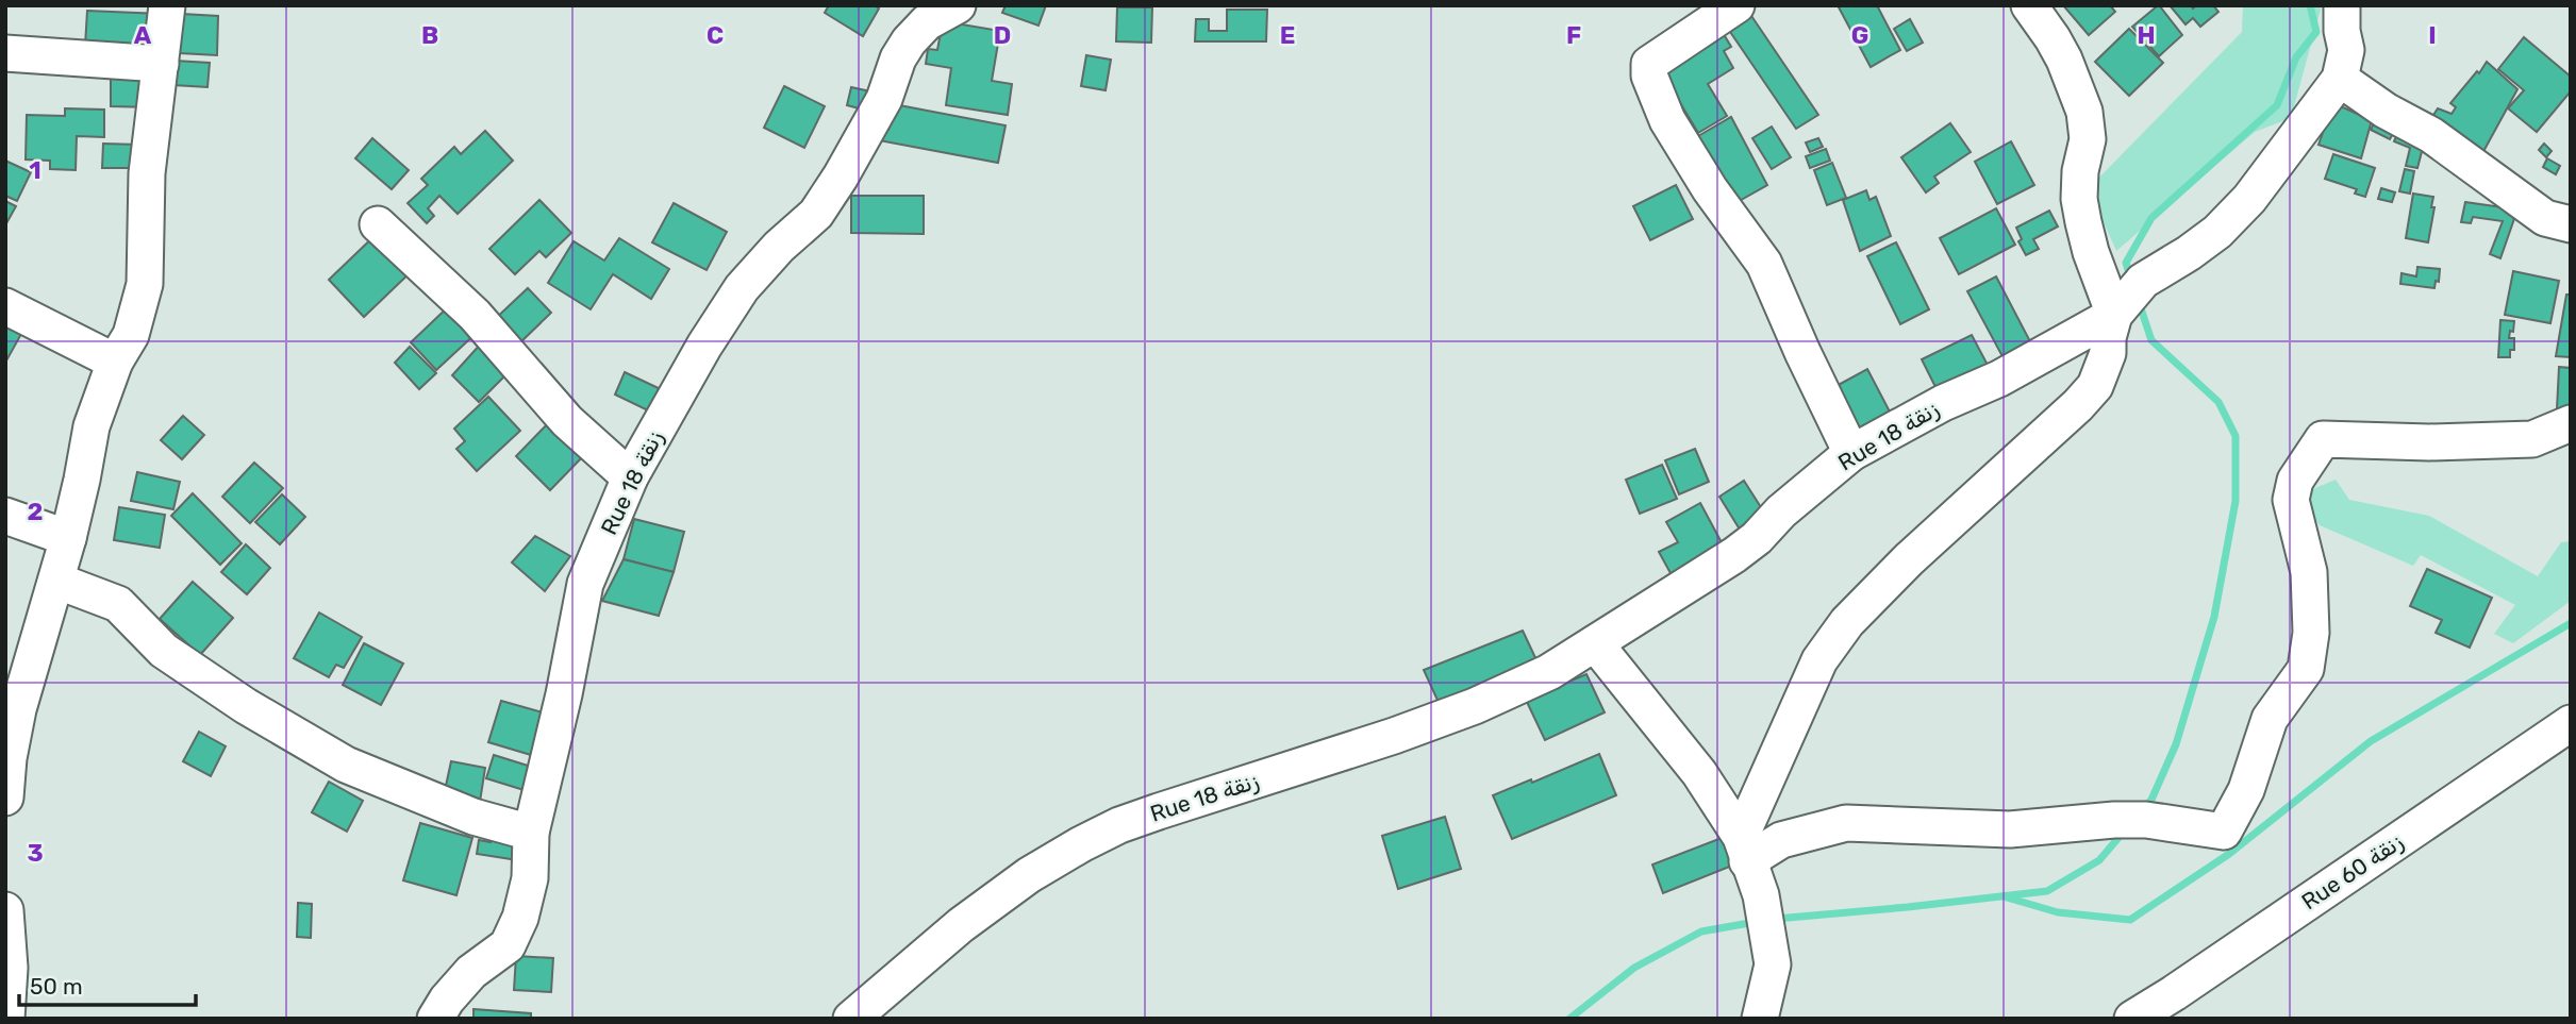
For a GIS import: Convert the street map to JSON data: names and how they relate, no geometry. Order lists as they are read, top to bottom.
{
  "streets": {
    "street": ["Rue 18 زنقة", "Rue 60 زنقة"]
  },
  "scale_bar": "50 m",
  "grid": {
    "columns": [
      "A",
      "B",
      "C",
      "D",
      "E",
      "F",
      "G",
      "H",
      "I"
    ],
    "rows": ["1", "2", "3"]
  }
}
